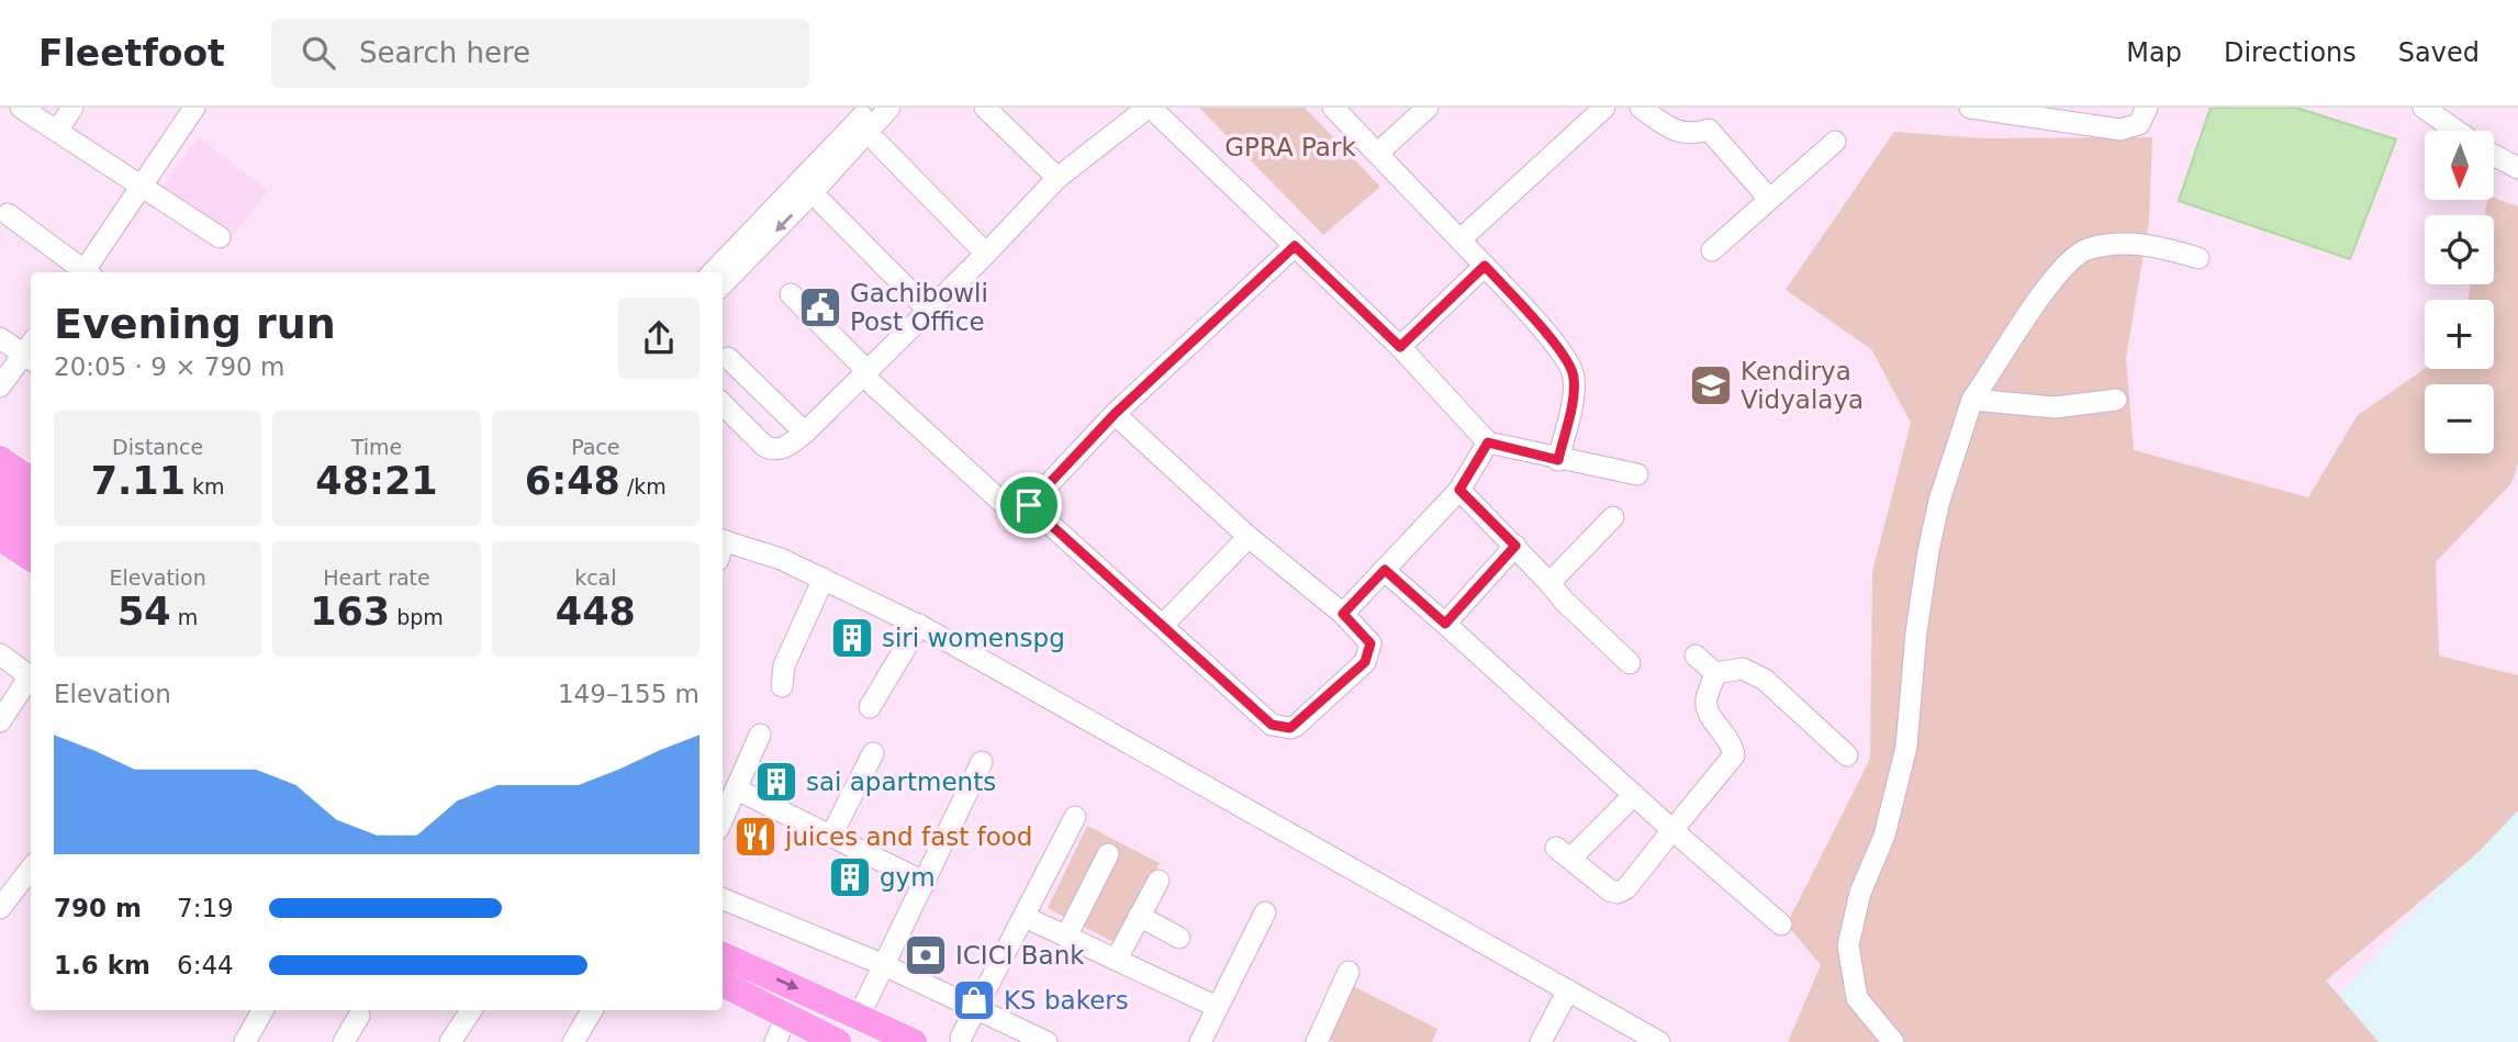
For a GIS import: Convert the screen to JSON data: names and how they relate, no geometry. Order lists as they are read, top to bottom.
{
  "parks": ["GPRA Park"],
  "places": {
    "public building": ["Gachibowli Post Office"],
    "school or university": ["Kendirya Vidyalaya"],
    "building": ["siri womenspg", "sai apartments", "gym"],
    "restaurant": ["juices and fast food"],
    "bank": ["ICICI Bank"],
    "shop": ["KS bakers"]
  },
  "north": "bottom",
  "page": {
    "header": "Fleetfoot",
    "search": "Search here",
    "nav": ["Map", "Directions", "Saved"],
    "map_buttons": ["+", "−"],
    "heading": ["Evening run", "20:05 · 9 × 790 m"],
    "stats": [
      ["Distance", "7.11 km"],
      ["Time", "48:21"],
      ["Pace", "6:48 /km"],
      ["Elevation", "54 m"],
      ["Heart rate", "163 bpm"],
      ["kcal", "448"]
    ],
    "chart": ["Elevation", "149–155 m"],
    "list": [
      {
        "name": "790 m",
        "note": "7:19"
      },
      {
        "name": "1.6 km",
        "note": "6:44"
      }
    ]
  }
}
